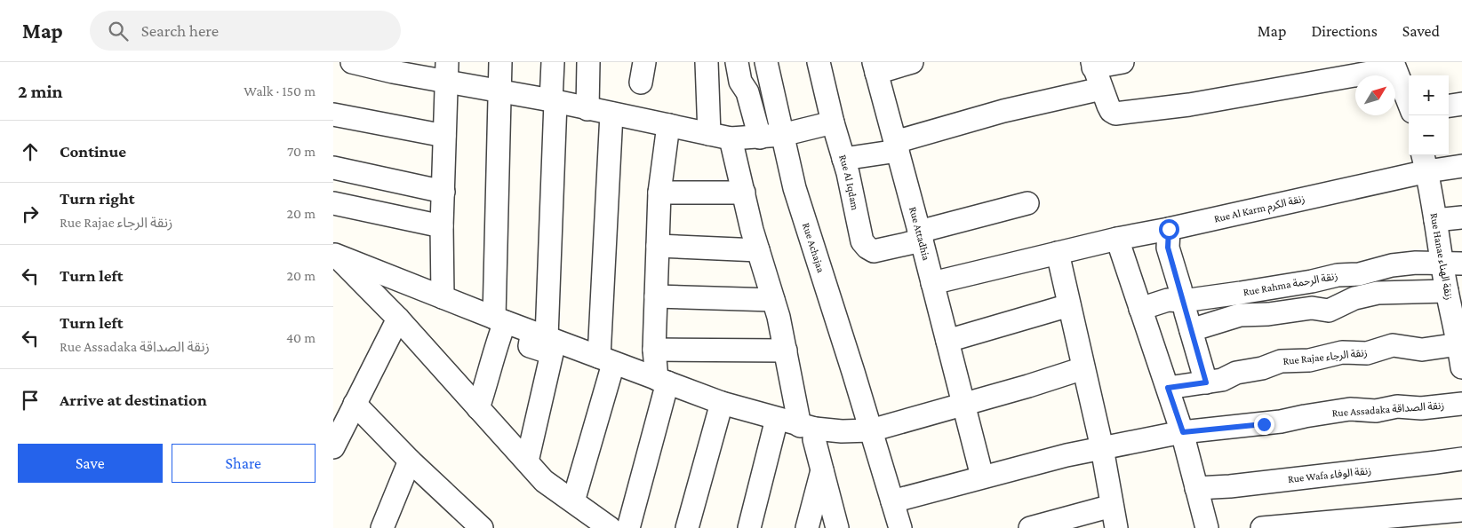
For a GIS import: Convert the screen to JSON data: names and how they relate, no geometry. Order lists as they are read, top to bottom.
{
  "streets": {
    "street": [
      "Rue Al Iqdam",
      "Rue Al Karm زنقة الكرم",
      "Rue Attadhia",
      "Rue Achajaa",
      "Rue Hanae زنقة الهناء",
      "Rue Rahma زنقة الرحمة",
      "Rue Rajae زنقة الرجاء",
      "Rue Assadaka زنقة الصداقة",
      "Rue Wafa زنقة الوفاء"
    ]
  },
  "crossings": [
    ["Rue Al Iqdam", "Rue Attadhia"],
    ["Rue Al Karm زنقة الكرم", "Rue Attadhia"],
    ["Rue Al Karm زنقة الكرم", "Rue Hanae زنقة الهناء"],
    ["Rue Attadhia", "Rue Assadaka زنقة الصداقة"],
    ["Rue Achajaa", "Rue Assadaka زنقة الصداقة"],
    ["Rue Hanae زنقة الهناء", "Rue Rahma زنقة الرحمة"],
    ["Rue Hanae زنقة الهناء", "Rue Rajae زنقة الرجاء"]
  ],
  "north": "top right",
  "page": {
    "header": "Map",
    "search": "Search here",
    "nav": ["Map", "Directions", "Saved"],
    "heading": ["2 min", "Walk · 150 m"],
    "map_buttons": ["+", "−"],
    "list": [
      ["Continue", "70 m"],
      ["Turn right", "Rue Rajae زنقة الرجاء", "20 m"],
      ["Turn left", "20 m"],
      ["Turn left", "Rue Assadaka زنقة الصداقة", "40 m"],
      "Arrive at destination"
    ],
    "buttons": ["Save", "Share"]
  }
}
